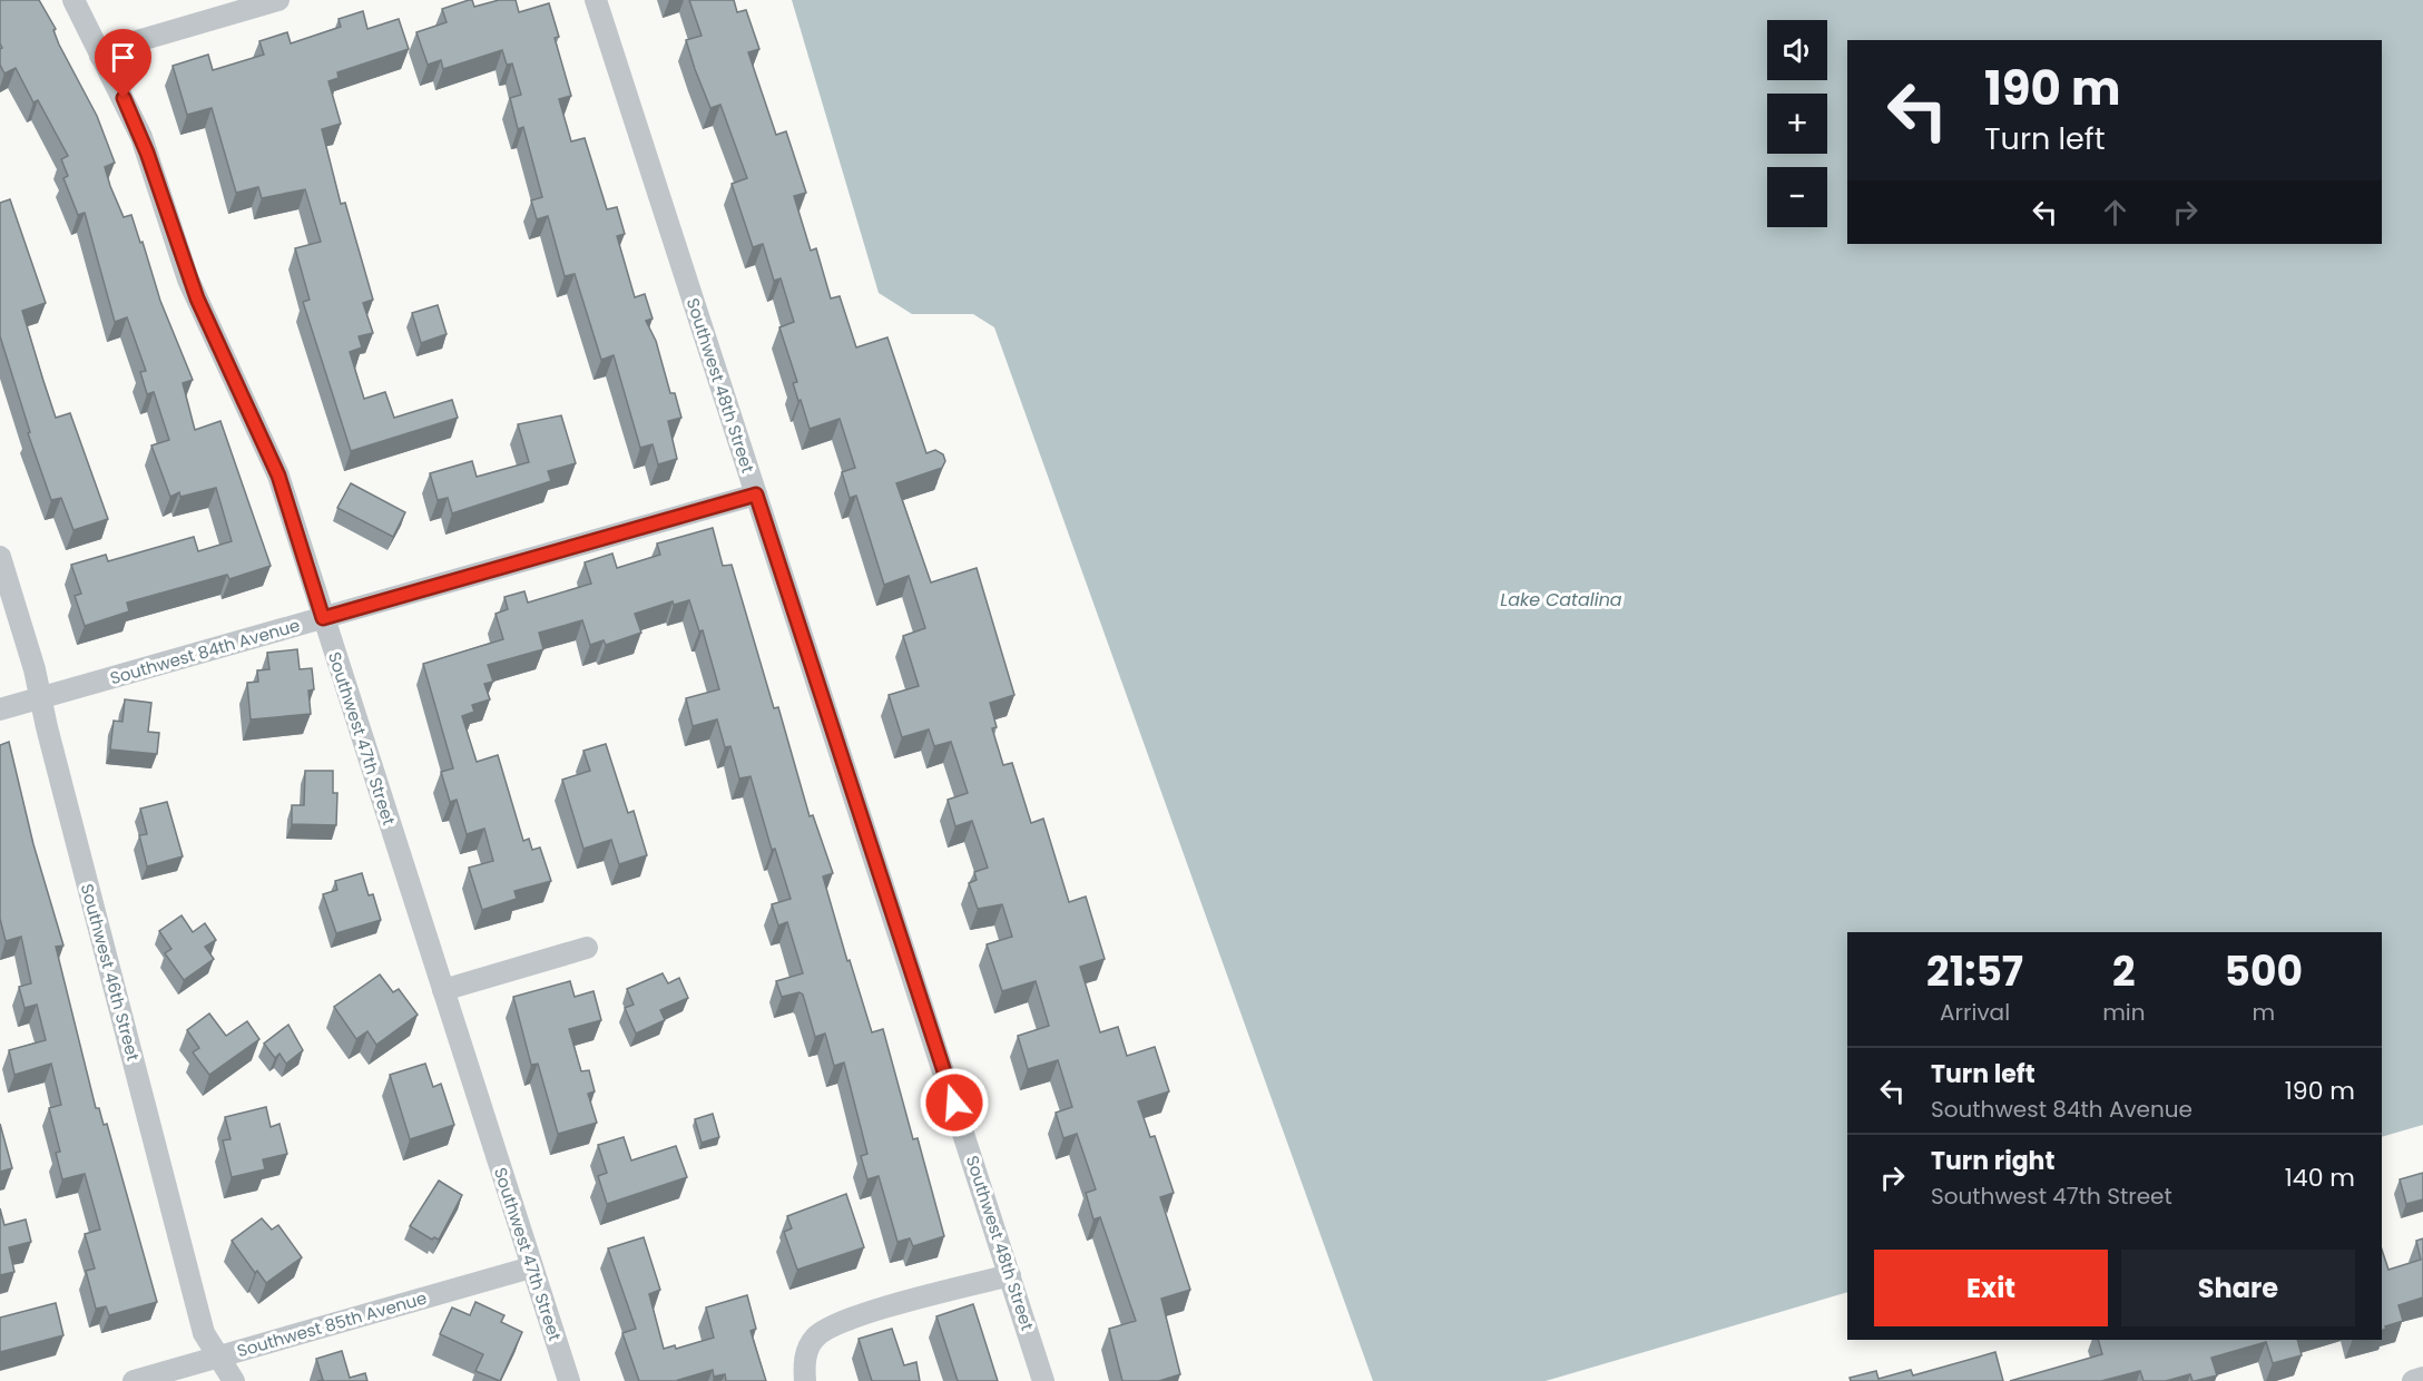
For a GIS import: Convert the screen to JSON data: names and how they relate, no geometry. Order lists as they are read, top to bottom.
{
  "streets": {
    "street": [
      "Southwest 48th Street",
      "Southwest 84th Avenue",
      "Southwest 47th Street",
      "Southwest 46th Street",
      "Southwest 85th Avenue"
    ]
  },
  "crossings": [
    ["Southwest 48th Street", "Southwest 84th Avenue"],
    ["Southwest 84th Avenue", "Southwest 47th Street"],
    ["Southwest 84th Avenue", "Southwest 46th Street"],
    ["Southwest 47th Street", "Southwest 85th Avenue"],
    ["Southwest 46th Street", "Southwest 85th Avenue"]
  ],
  "water": ["Lake Catalina"],
  "page": {
    "map_buttons": ["+", "−"],
    "turn": ["190 m", "Turn left"],
    "eta": [
      "21:57",
      "Arrival",
      "2",
      "min",
      "500",
      "m"
    ],
    "list": [
      {
        "name": "Turn left",
        "note": "Southwest 84th Avenue",
        "value": "190 m"
      },
      {
        "name": "Turn right",
        "note": "Southwest 47th Street",
        "value": "140 m"
      }
    ],
    "buttons": ["Exit", "Share"]
  }
}
